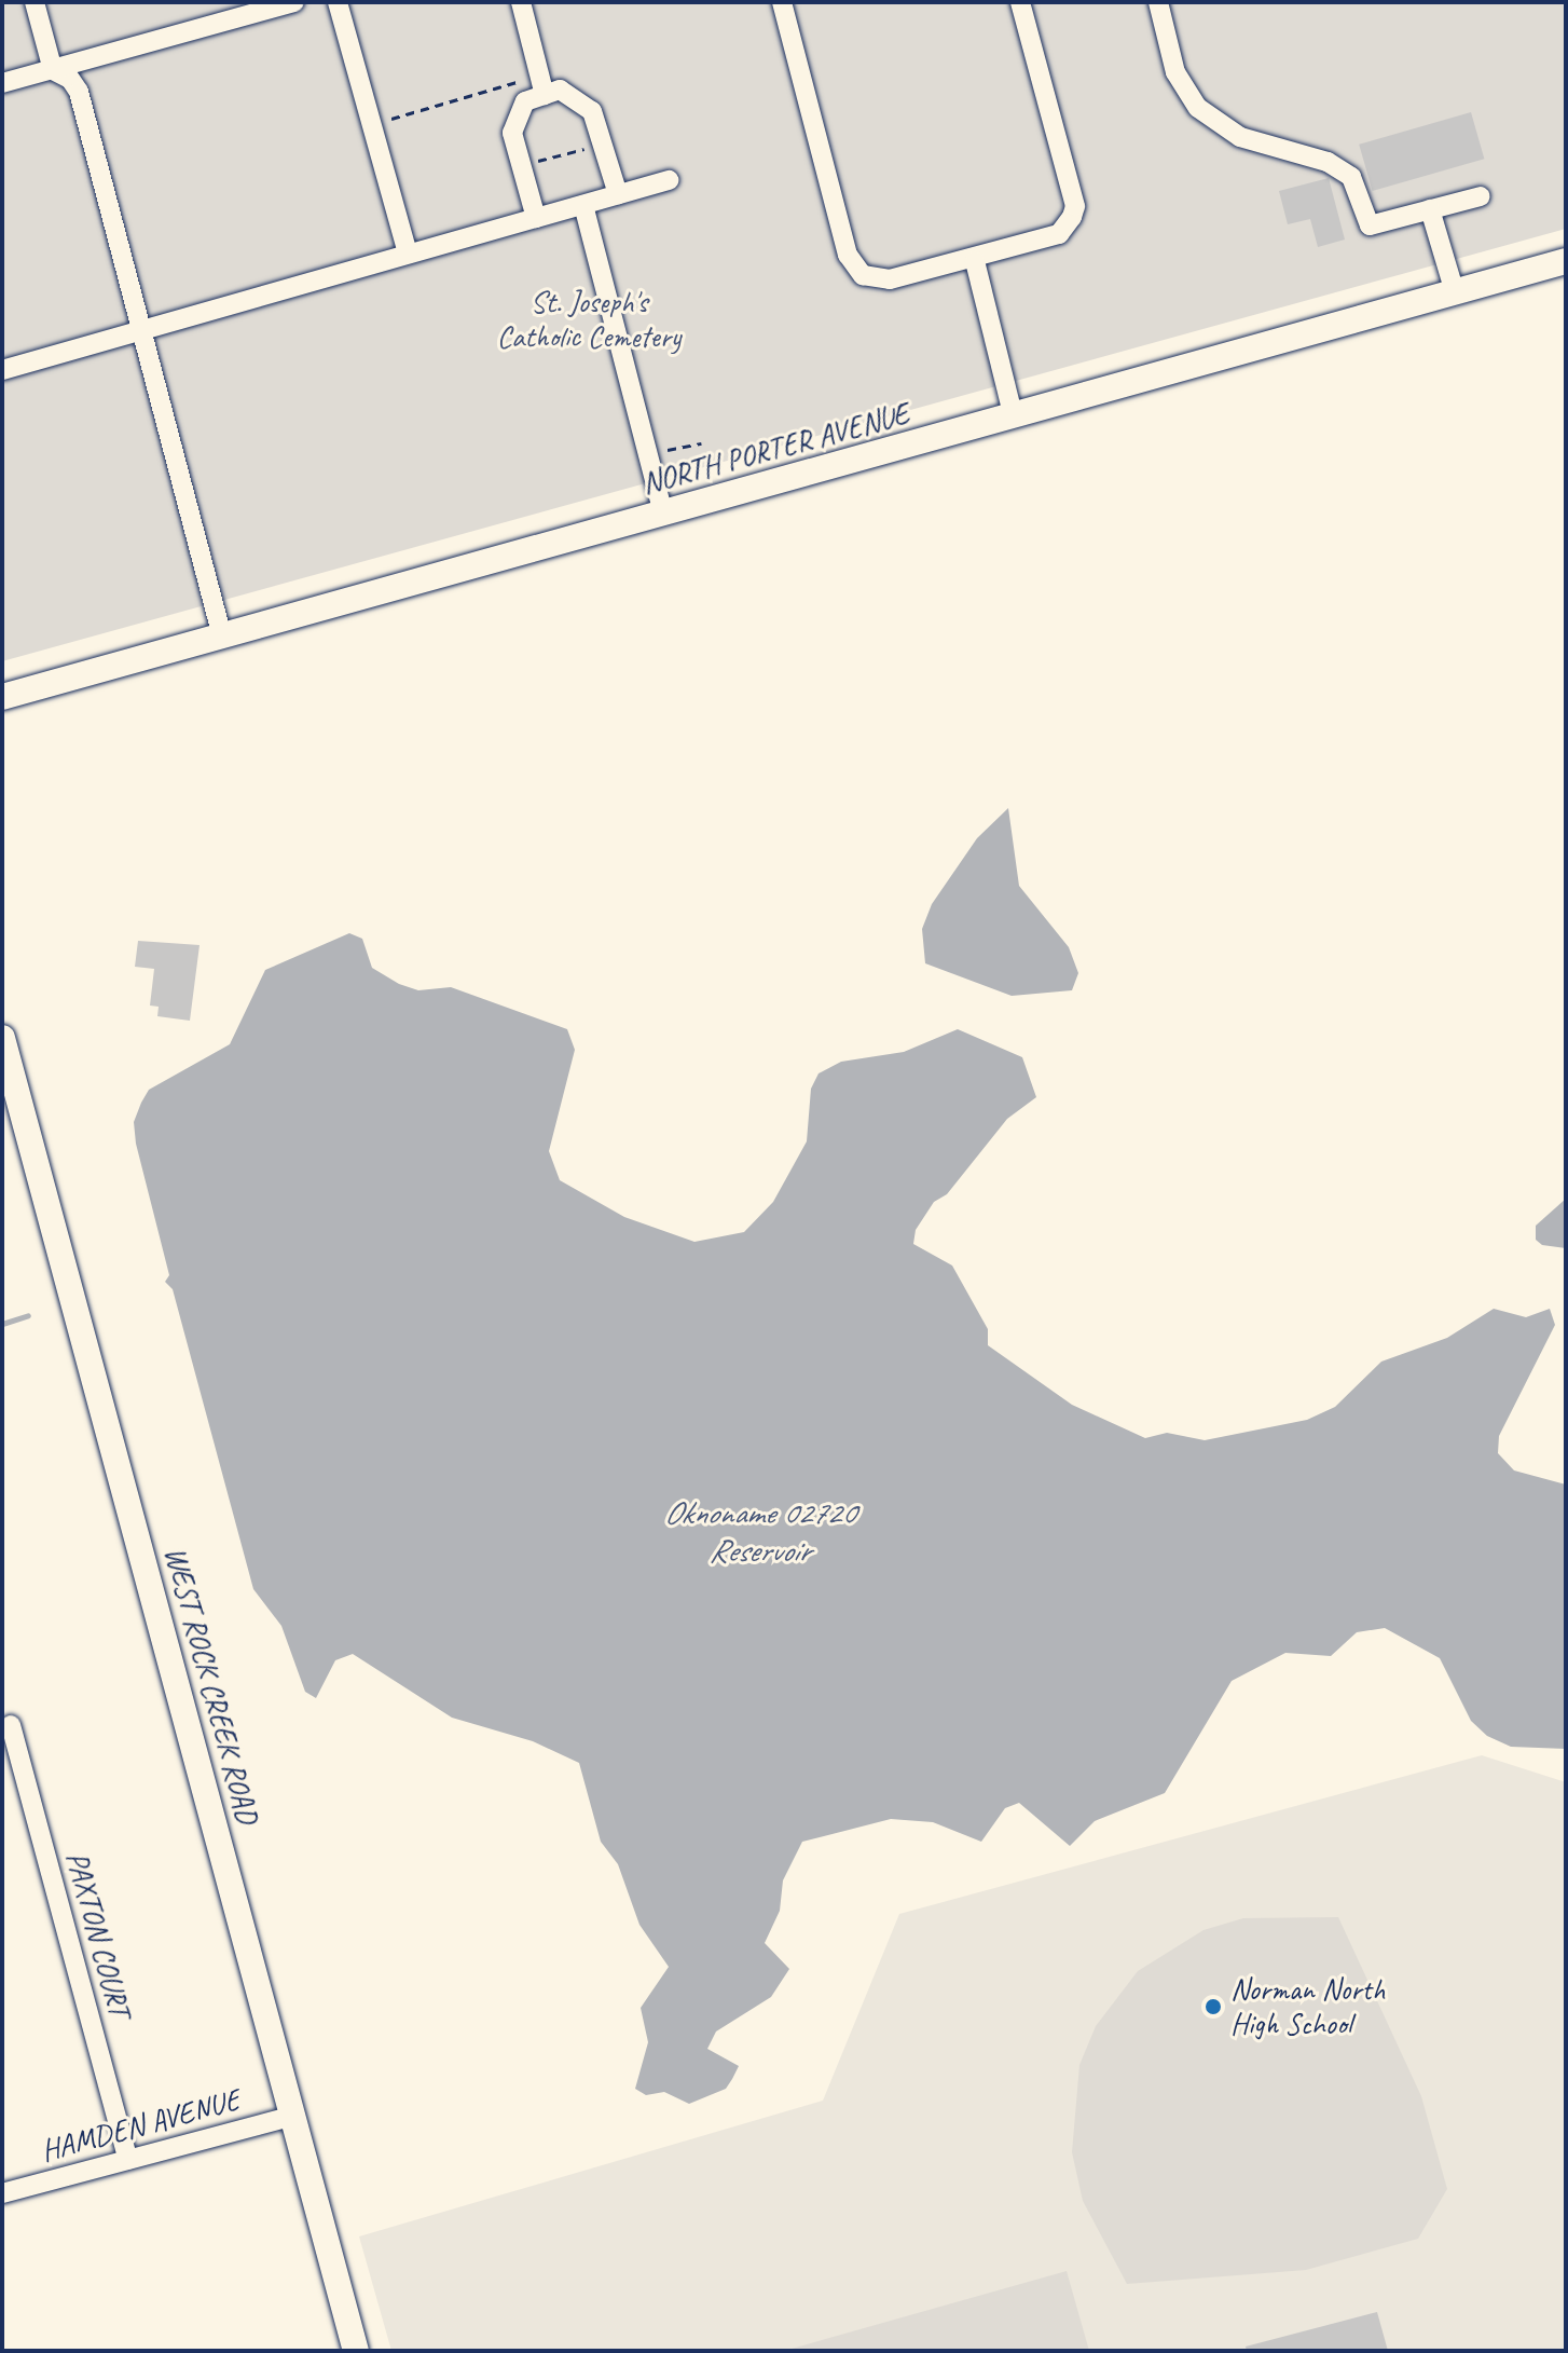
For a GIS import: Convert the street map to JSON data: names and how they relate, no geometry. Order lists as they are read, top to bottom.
{
  "streets": {
    "main road": ["NORTH PORTER AVENUE", "WEST ROCK CREEK ROAD"],
    "street": ["PAXTON COURT", "HAMDEN AVENUE"]
  },
  "crossings": [
    ["WEST ROCK CREEK ROAD", "HAMDEN AVENUE"],
    ["PAXTON COURT", "HAMDEN AVENUE"]
  ],
  "water": ["Oknoname 02720 Reservoir"],
  "parks": ["St. Joseph's Catholic Cemetery"],
  "places": ["Norman North High School"]
}
